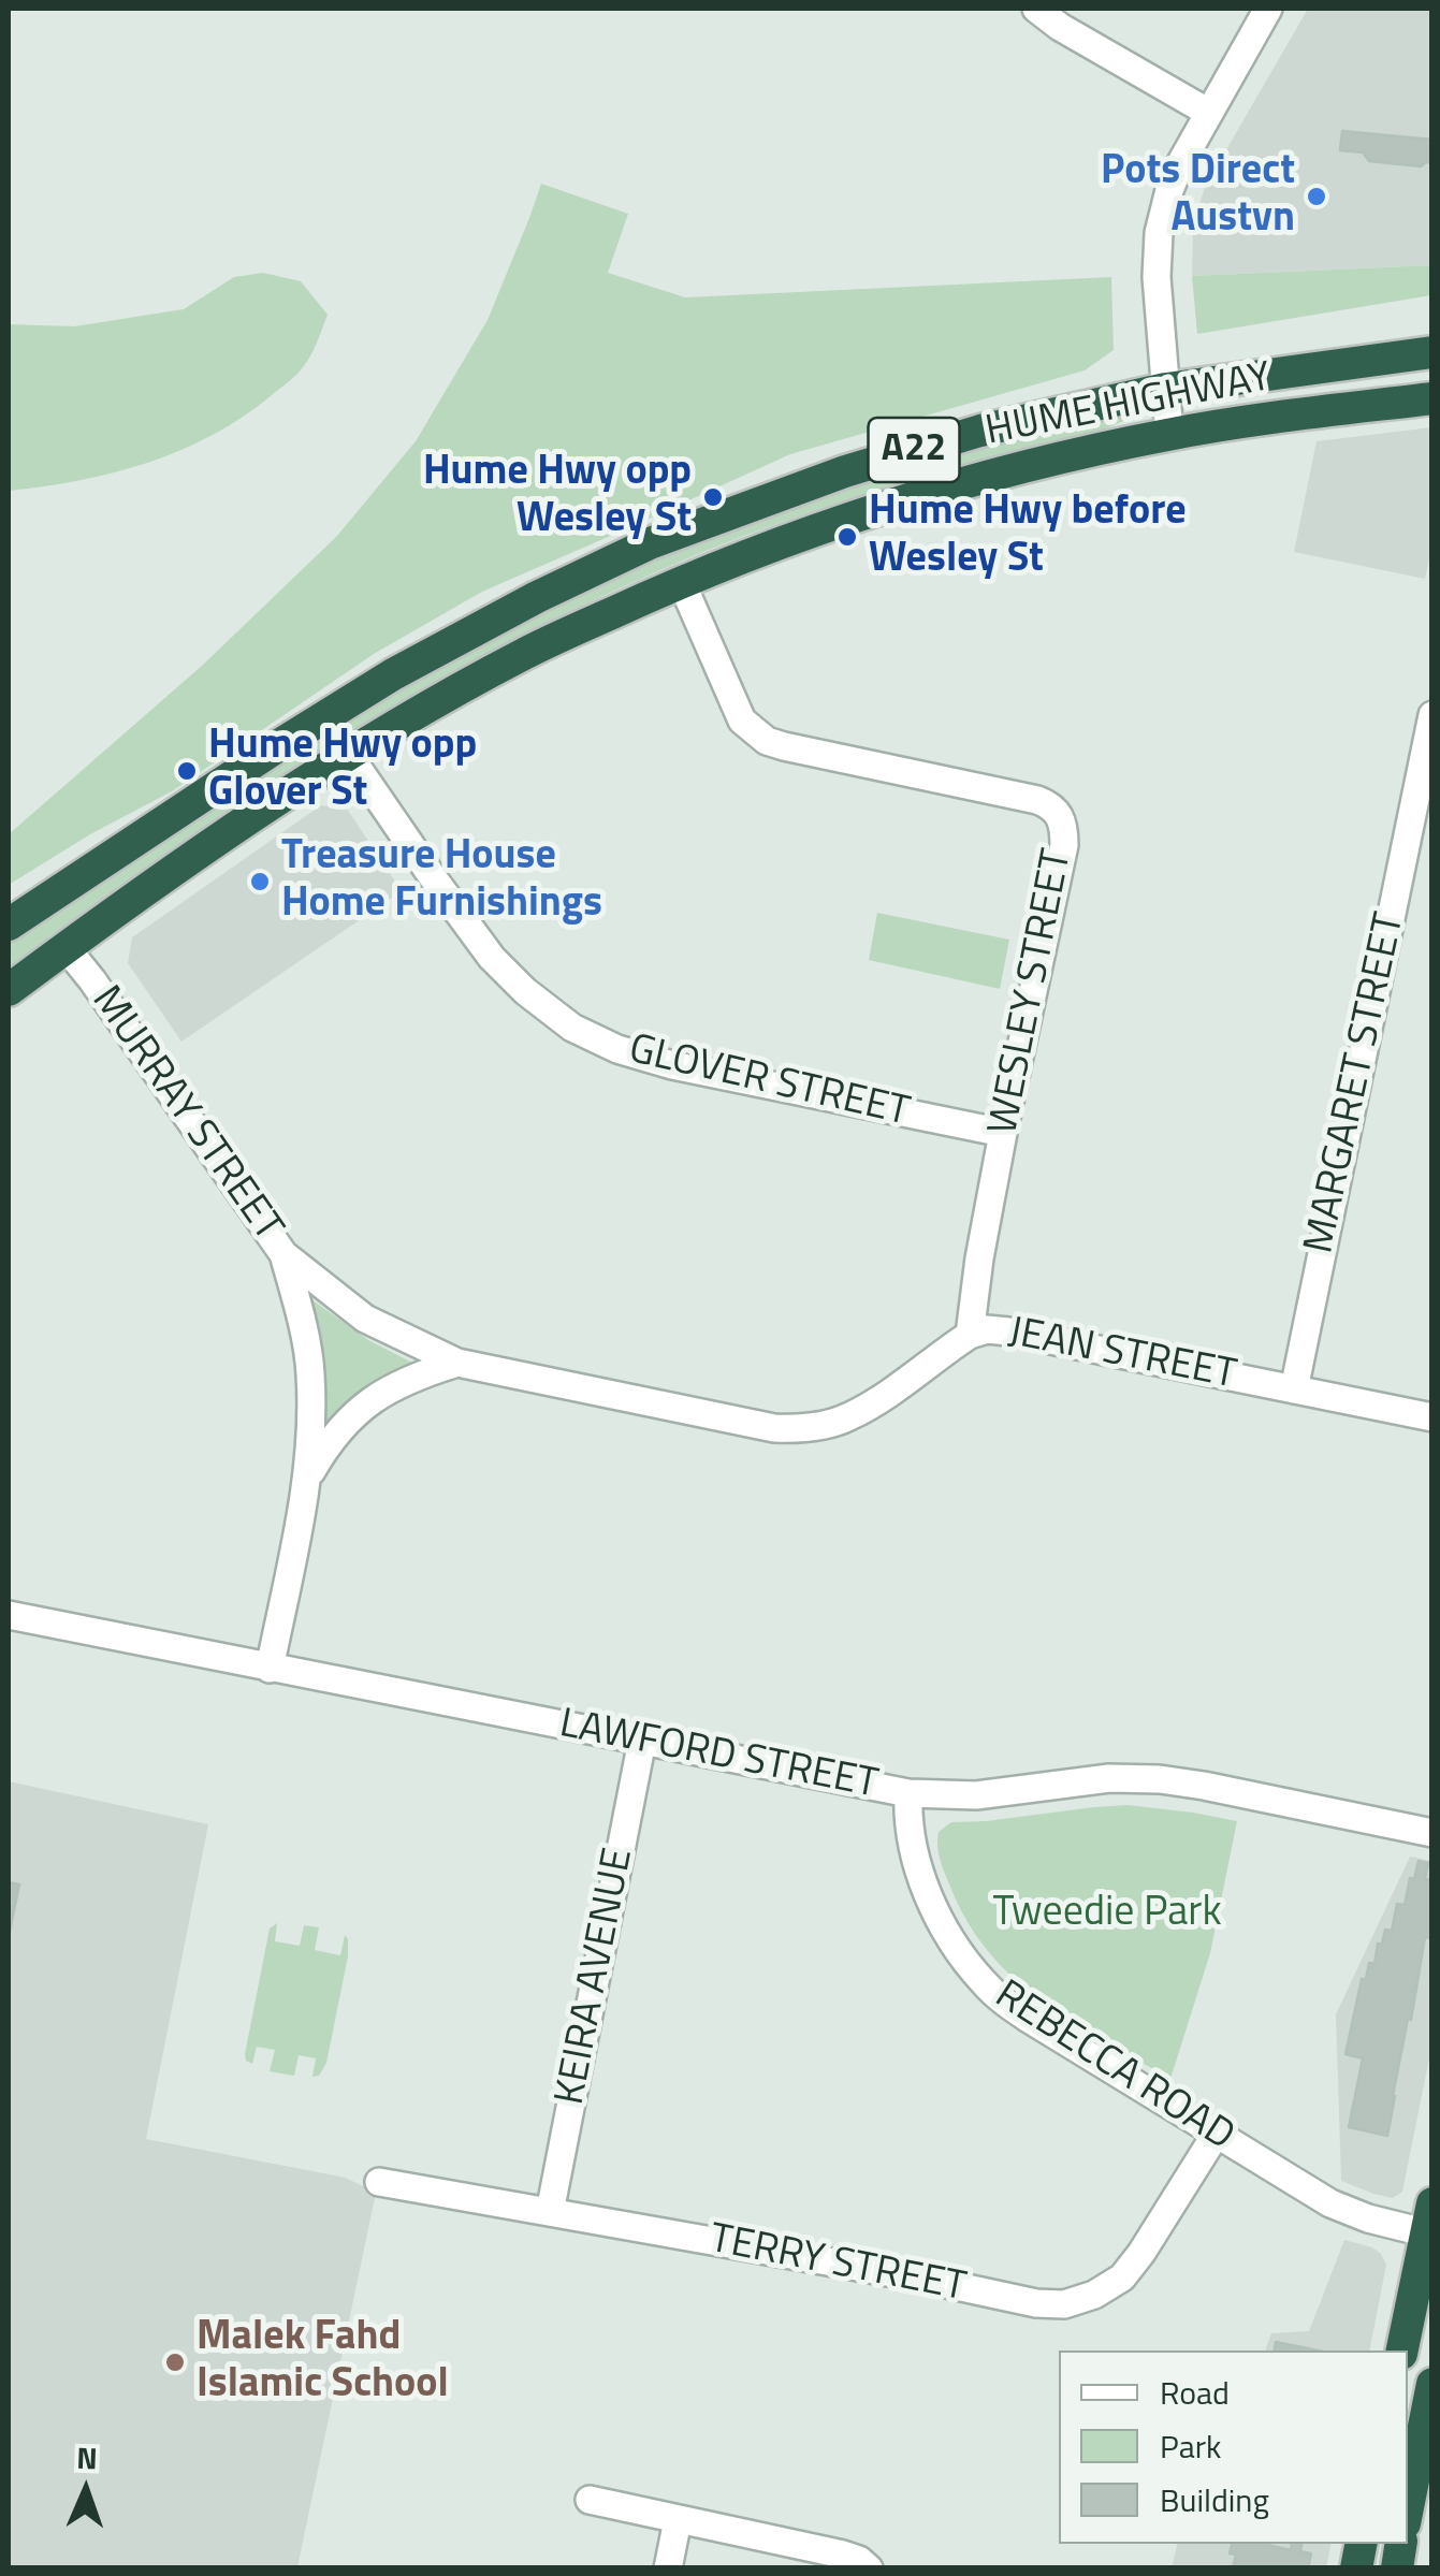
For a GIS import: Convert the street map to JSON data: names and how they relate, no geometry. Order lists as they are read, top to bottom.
{
  "streets": {
    "highway": ["HUME HIGHWAY", "A22"],
    "street": [
      "WESLEY STREET",
      "GLOVER STREET",
      "MARGARET STREET",
      "MURRAY STREET",
      "JEAN STREET",
      "LAWFORD STREET",
      "KEIRA AVENUE",
      "REBECCA ROAD",
      "TERRY STREET"
    ]
  },
  "crossings": [
    ["HUME HIGHWAY", "WESLEY STREET"],
    ["HUME HIGHWAY", "GLOVER STREET"],
    ["HUME HIGHWAY", "MURRAY STREET"],
    ["WESLEY STREET", "GLOVER STREET"],
    ["WESLEY STREET", "JEAN STREET"],
    ["MARGARET STREET", "JEAN STREET"],
    ["MURRAY STREET", "JEAN STREET"],
    ["MURRAY STREET", "LAWFORD STREET"],
    ["LAWFORD STREET", "KEIRA AVENUE"],
    ["LAWFORD STREET", "REBECCA ROAD"],
    ["KEIRA AVENUE", "TERRY STREET"],
    ["REBECCA ROAD", "TERRY STREET"]
  ],
  "parks": ["Tweedie Park"],
  "places": [
    "Pots Direct Austvn",
    "Hume Hwy opp Wesley St",
    "Hume Hwy before Wesley St",
    "Hume Hwy opp Glover St",
    "Treasure House Home Furnishings",
    "Malek Fahd Islamic School"
  ],
  "legend": ["Road", "Park", "Building"],
  "north": "top"
}
